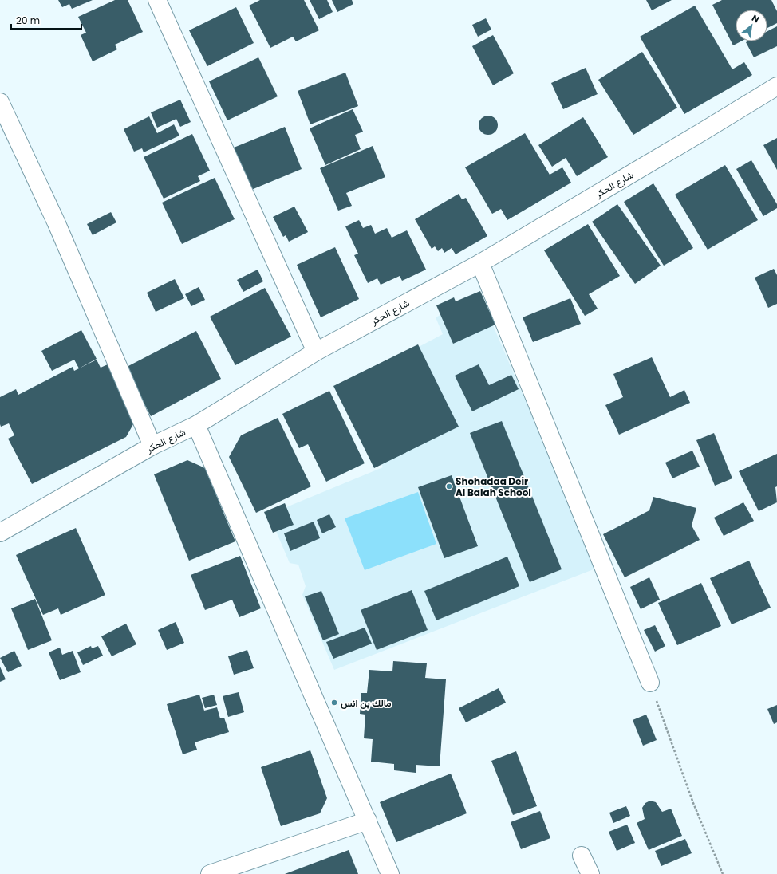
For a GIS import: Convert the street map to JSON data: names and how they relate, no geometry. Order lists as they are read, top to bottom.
{
  "streets": {
    "street": ["شارع الحكر"]
  },
  "places": ["Shohadaa Deir Al Balah School", "مالك بن انس"],
  "scale_bar": "20 m",
  "north": "top right"
}
